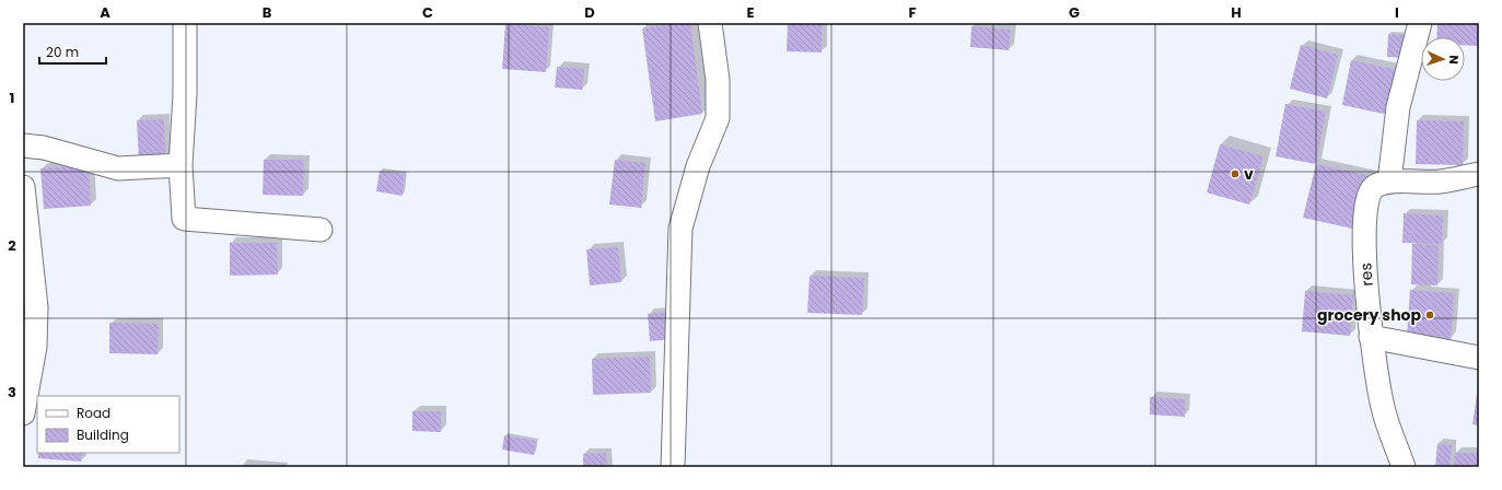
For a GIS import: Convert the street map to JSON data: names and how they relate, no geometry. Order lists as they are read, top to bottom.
{
  "streets": {
    "street": ["res"]
  },
  "places": ["v", "grocery shop"],
  "legend": ["Road", "Building"],
  "scale_bar": "20 m",
  "north": "right",
  "grid": {
    "columns": [
      "A",
      "B",
      "C",
      "D",
      "E",
      "F",
      "G",
      "H",
      "I"
    ],
    "rows": ["1", "2", "3"]
  }
}
